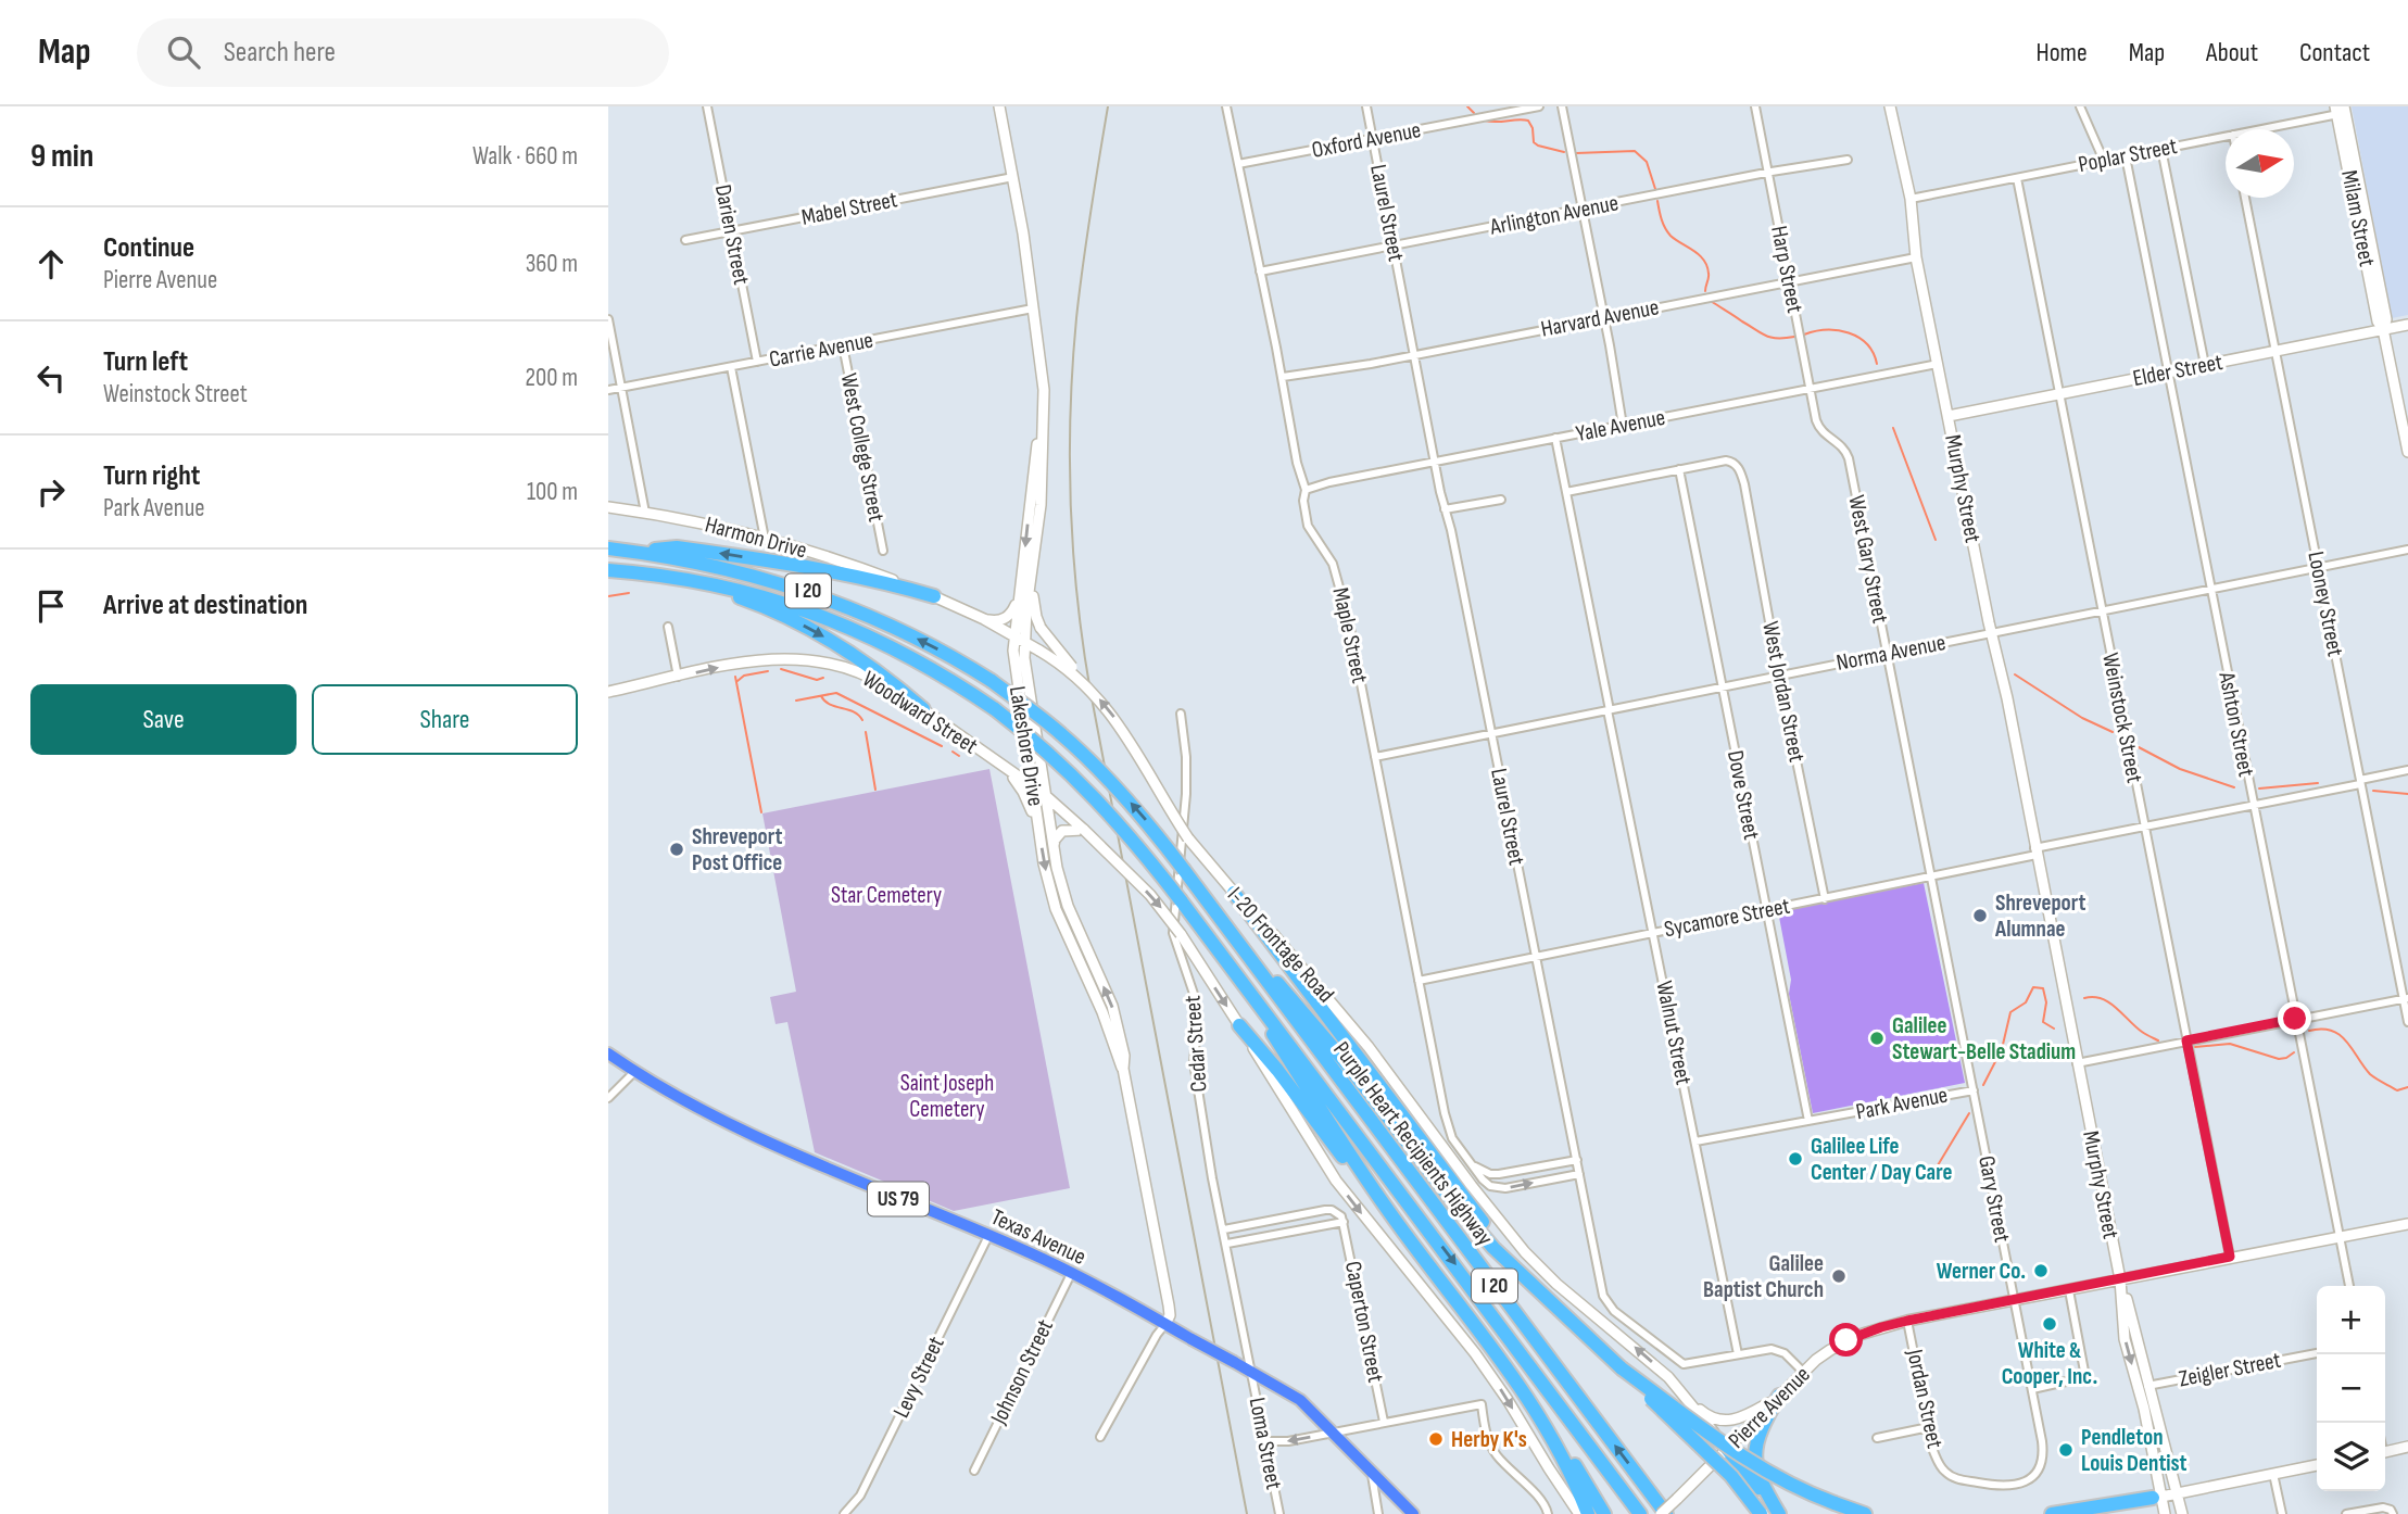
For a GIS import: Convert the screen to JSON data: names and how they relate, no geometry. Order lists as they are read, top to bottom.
{
  "streets": {
    "highway": ["I 20", "Purple Heart Recipients Highway"],
    "main road": [
      "Milam Street",
      "Elder Street",
      "Murphy Street",
      "Harmon Drive",
      "Woodward Street",
      "Lakeshore Drive",
      "I-20 Frontage Road",
      "US 79",
      "Texas Avenue",
      "Pierre Avenue"
    ],
    "street": [
      "Oxford Avenue",
      "Poplar Street",
      "Mabel Street",
      "Laurel Street",
      "Arlington Avenue",
      "Darien Street",
      "Harp Street",
      "Harvard Avenue",
      "Carrie Avenue",
      "Yale Avenue",
      "West College Street",
      "West Gary Street",
      "Looney Street",
      "Maple Street",
      "Norma Avenue",
      "West Jordan Street",
      "Weinstock Street",
      "Ashton Street",
      "Dove Street",
      "Sycamore Street",
      "Walnut Street",
      "Cedar Street",
      "Park Avenue",
      "Gary Street",
      "Caperton Street",
      "Zeigler Street",
      "Johnson Street",
      "Levy Street",
      "Jordan Street",
      "Loma Street"
    ]
  },
  "crossings": [
    ["Oxford Avenue", "Laurel Street"],
    ["Oxford Avenue", "Maple Street"],
    ["Poplar Street", "Milam Street"],
    ["Poplar Street", "Murphy Street"],
    ["Poplar Street", "Weinstock Street"],
    ["Poplar Street", "Ashton Street"],
    ["Mabel Street", "Darien Street"],
    ["Mabel Street", "Lakeshore Drive"],
    ["Laurel Street", "Arlington Avenue"],
    ["Laurel Street", "Harvard Avenue"],
    ["Laurel Street", "Yale Avenue"],
    ["Laurel Street", "Norma Avenue"],
    ["Laurel Street", "Sycamore Street"],
    ["Laurel Street", "Walnut Street"],
    ["Laurel Street", "Pierre Avenue"],
    ["Arlington Avenue", "Harp Street"],
    ["Arlington Avenue", "Maple Street"],
    ["Milam Street", "Elder Street"],
    ["Darien Street", "Carrie Avenue"],
    ["Harp Street", "Harvard Avenue"],
    ["Harp Street", "Yale Avenue"],
    ["Harp Street", "West Gary Street"],
    ["Harvard Avenue", "Murphy Street"],
    ["Harvard Avenue", "Maple Street"],
    ["Carrie Avenue", "West College Street"],
    ["Carrie Avenue", "Lakeshore Drive"],
    ["Elder Street", "Murphy Street"],
    ["Elder Street", "Looney Street"],
    ["Elder Street", "Weinstock Street"],
    ["Elder Street", "Ashton Street"],
    ["Yale Avenue", "Murphy Street"],
    ["Yale Avenue", "Maple Street"],
    ["Yale Avenue", "Walnut Street"],
    ["Murphy Street", "Norma Avenue"],
    ["Murphy Street", "Sycamore Street"],
    ["Murphy Street", "Zeigler Street"],
    ["Murphy Street", "Pierre Avenue"],
    ["Harmon Drive", "Lakeshore Drive"],
    ["Harmon Drive", "I-20 Frontage Road"],
    ["West Gary Street", "Norma Avenue"],
    ["West Gary Street", "Sycamore Street"],
    ["West Gary Street", "Gary Street"],
    ["I 20", "Purple Heart Recipients Highway"],
    ["Looney Street", "Norma Avenue"],
    ["Looney Street", "Sycamore Street"],
    ["Maple Street", "Norma Avenue"],
    ["Maple Street", "Sycamore Street"],
    ["Norma Avenue", "West Jordan Street"],
    ["Norma Avenue", "Weinstock Street"],
    ["Norma Avenue", "Ashton Street"],
    ["Norma Avenue", "Dove Street"],
    ["Norma Avenue", "Walnut Street"],
    ["West Jordan Street", "Dove Street"],
    ["West Jordan Street", "Sycamore Street"],
    ["Weinstock Street", "Sycamore Street"],
    ["Weinstock Street", "Pierre Avenue"],
    ["Ashton Street", "Sycamore Street"],
    ["Ashton Street", "Pierre Avenue"],
    ["Lakeshore Drive", "I-20 Frontage Road"],
    ["Lakeshore Drive", "Texas Avenue"],
    ["Dove Street", "Sycamore Street"],
    ["Dove Street", "Park Avenue"],
    ["Sycamore Street", "Walnut Street"],
    ["Sycamore Street", "Gary Street"],
    ["I-20 Frontage Road", "Pierre Avenue"],
    ["Walnut Street", "Park Avenue"],
    ["Cedar Street", "Texas Avenue"],
    ["Cedar Street", "Loma Street"],
    ["Park Avenue", "Gary Street"],
    ["Purple Heart Recipients Highway", "Pierre Avenue"],
    ["Gary Street", "Jordan Street"],
    ["Gary Street", "Pierre Avenue"],
    ["Texas Avenue", "Johnson Street"],
    ["Texas Avenue", "Levy Street"],
    ["Texas Avenue", "Loma Street"],
    ["Jordan Street", "Pierre Avenue"]
  ],
  "one_way": ["Woodward Street", "I-20 Frontage Road"],
  "parks": ["Star Cemetery", "Saint Joseph Cemetery"],
  "places": [
    "Shreveport Post Office",
    "Shreveport Alumnae",
    "Galilee Stewart-Belle Stadium",
    "Galilee Life Center / Day Care",
    "Werner Co.",
    "Galilee Baptist Church",
    "White & Cooper, Inc.",
    "Herby K's",
    "Pendleton Louis Dentist"
  ],
  "north": "right",
  "page": {
    "header": "Map",
    "search": "Search here",
    "nav": [
      "Home",
      "Map",
      "About",
      "Contact"
    ],
    "heading": ["9 min", "Walk · 660 m"],
    "list": [
      ["Continue", "Pierre Avenue", "360 m"],
      ["Turn left", "Weinstock Street", "200 m"],
      ["Turn right", "Park Avenue", "100 m"],
      "Arrive at destination"
    ],
    "buttons": ["Save", "Share"],
    "map_buttons": ["+", "−"]
  }
}
